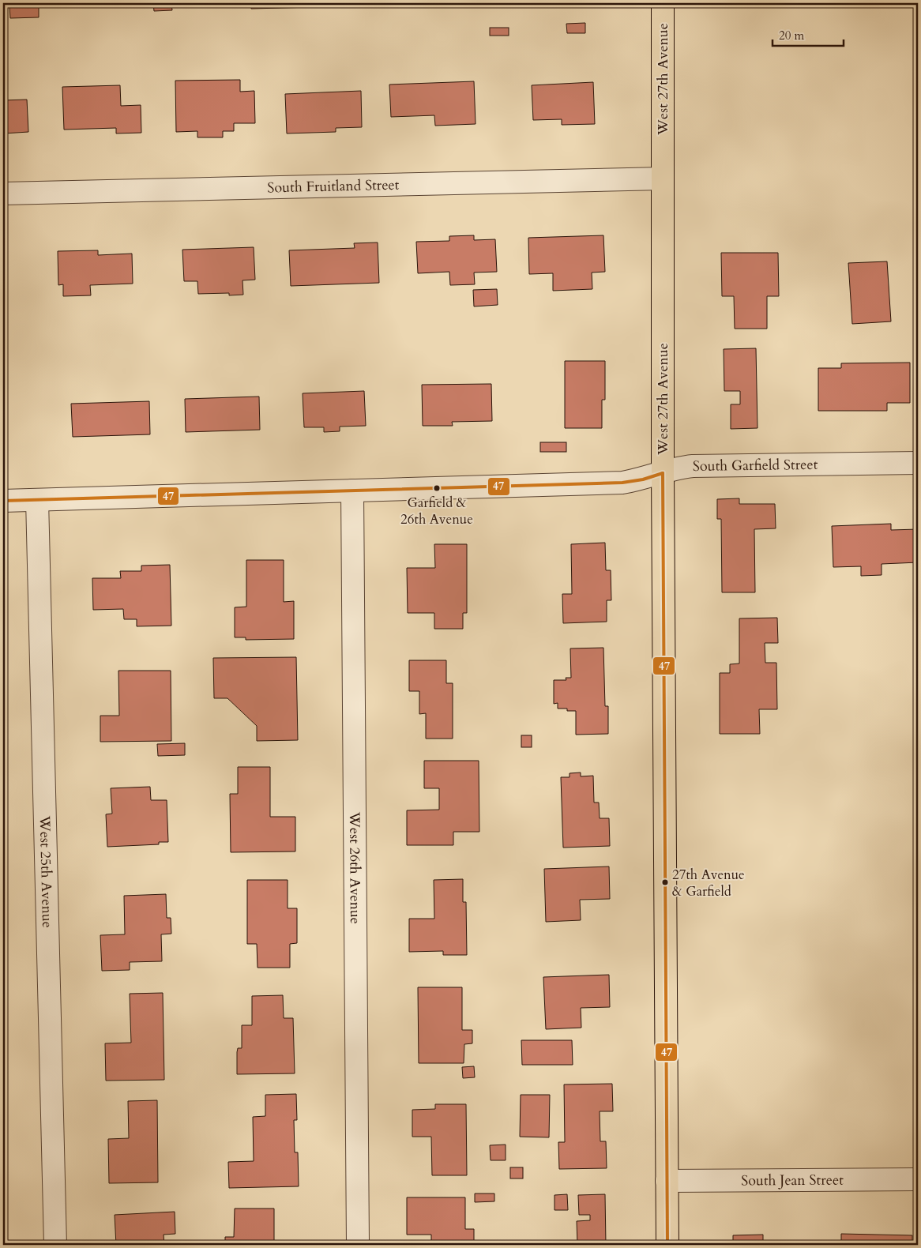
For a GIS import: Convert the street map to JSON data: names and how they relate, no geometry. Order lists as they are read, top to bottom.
{
  "streets": {
    "main road": ["West 27th Avenue"],
    "street": [
      "South Fruitland Street",
      "South Garfield Street",
      "West 26th Avenue",
      "West 25th Avenue",
      "South Jean Street"
    ]
  },
  "crossings": [
    ["West 27th Avenue", "South Fruitland Street"],
    ["West 27th Avenue", "South Garfield Street"],
    ["West 27th Avenue", "South Jean Street"],
    ["South Garfield Street", "West 26th Avenue"],
    ["South Garfield Street", "West 25th Avenue"]
  ],
  "places": ["Garfield & 26th Avenue", "27th Avenue & Garfield"],
  "lines": ["transit line 47"],
  "scale_bar": "20 m"
}
